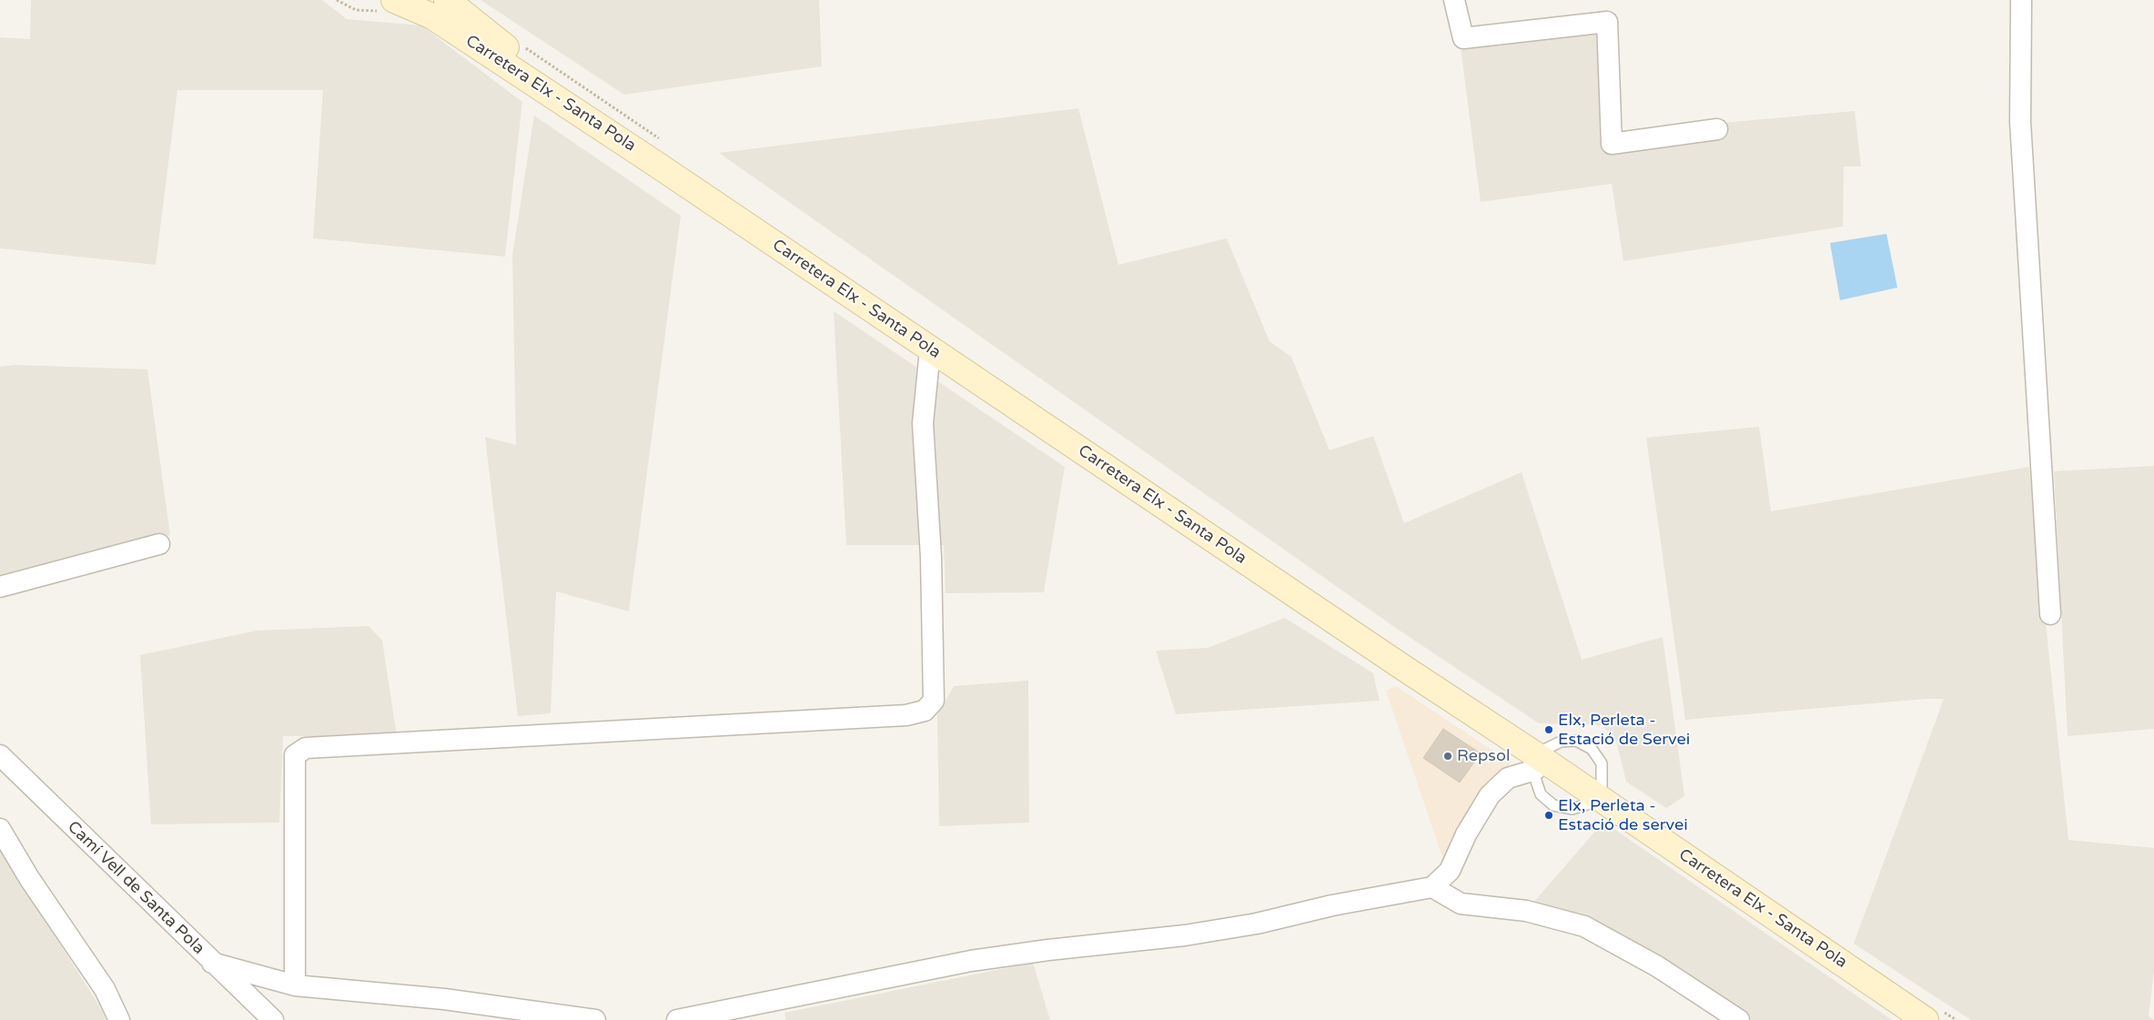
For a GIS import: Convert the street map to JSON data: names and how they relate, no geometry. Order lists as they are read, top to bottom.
{
  "streets": {
    "main road": ["Carretera Elx - Santa Pola"],
    "street": ["Camí Vell de Santa Pola"]
  },
  "places": ["Elx, Perleta - Estació de Servei", "Repsol", "Elx, Perleta - Estació de servei"]
}
